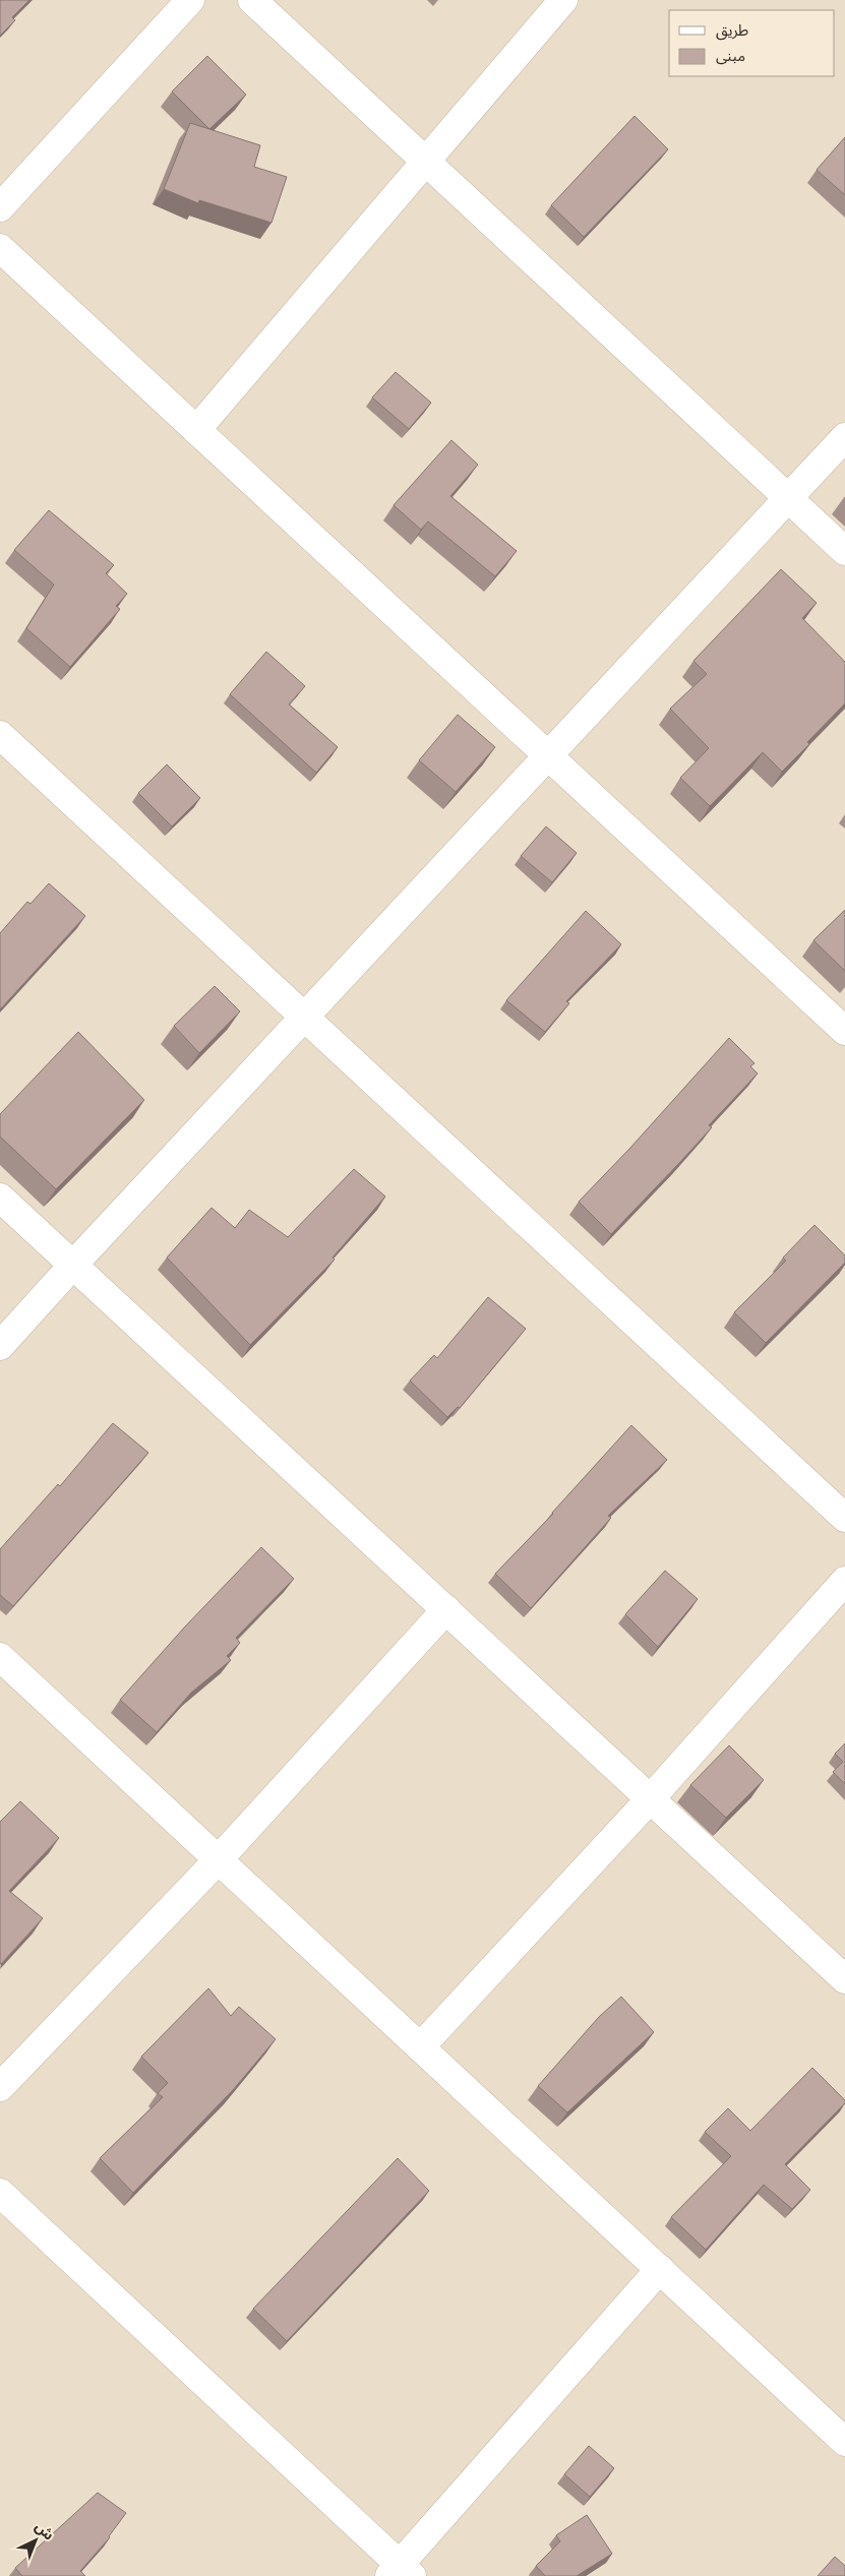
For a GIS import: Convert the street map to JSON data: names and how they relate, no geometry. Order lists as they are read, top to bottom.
{
  "legend": ["طريق", "مبنى"],
  "north": "top right"
}
